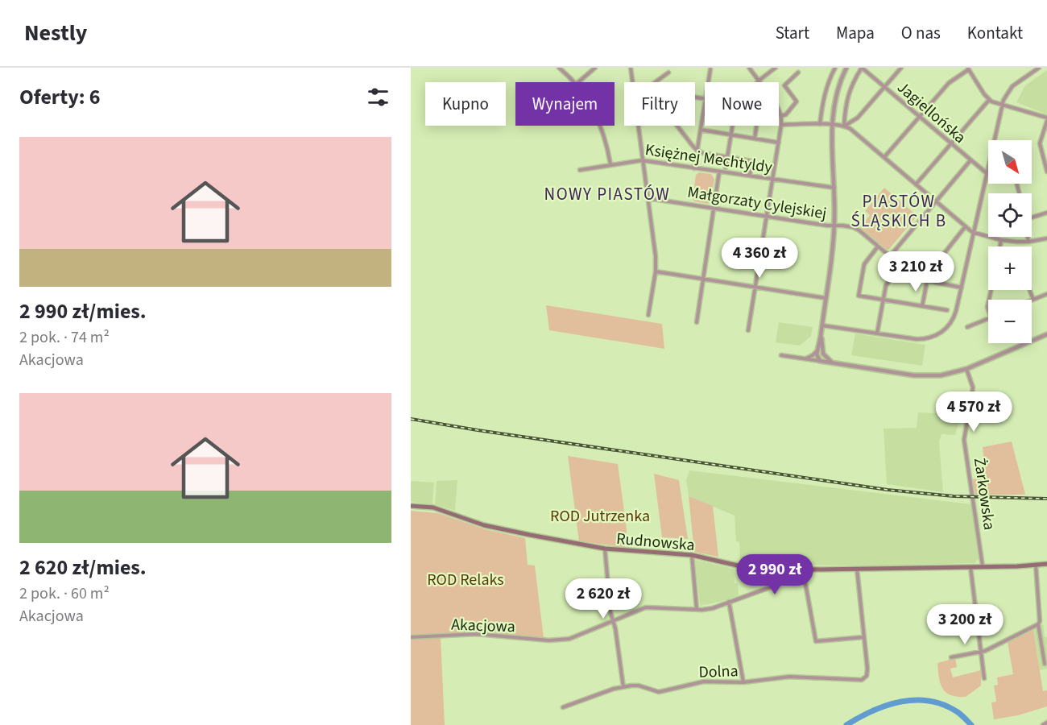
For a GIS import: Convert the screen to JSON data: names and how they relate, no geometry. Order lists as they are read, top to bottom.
{
  "streets": {
    "main road": ["Rudnowska"],
    "street": [
      "Jagiellońska",
      "Księżnej Mechtyldy",
      "Małgorzaty Cylejskiej",
      "Żarkowska",
      "Akacjowa",
      "Dolna"
    ]
  },
  "crossings": [
    ["Żarkowska", "Rudnowska"],
    ["Rudnowska", "Akacjowa"]
  ],
  "districts": ["NOWY PIASTÓW", "PIASTÓW ŚLĄSKICH B"],
  "parks": ["ROD Jutrzenka", "ROD Relaks"],
  "north": "bottom right",
  "page": {
    "header": "Nestly",
    "nav": [
      "Start",
      "Mapa",
      "O nas",
      "Kontakt"
    ],
    "heading": "Oferty: 6",
    "chip": [
      "Kupno",
      "Wynajem",
      "Filtry",
      "Nowe"
    ],
    "list": [
      {
        "name": "2 990 zł/mies.",
        "note": "2 pok. · 74 m² · Akacjowa"
      },
      {
        "name": "2 620 zł/mies.",
        "note": "2 pok. · 60 m² · Akacjowa"
      }
    ],
    "map_buttons": ["+", "−"],
    "price": [
      "4 360 zł",
      "3 210 zł",
      "4 570 zł",
      "2 990 zł",
      "2 620 zł",
      "3 200 zł"
    ]
  }
}
